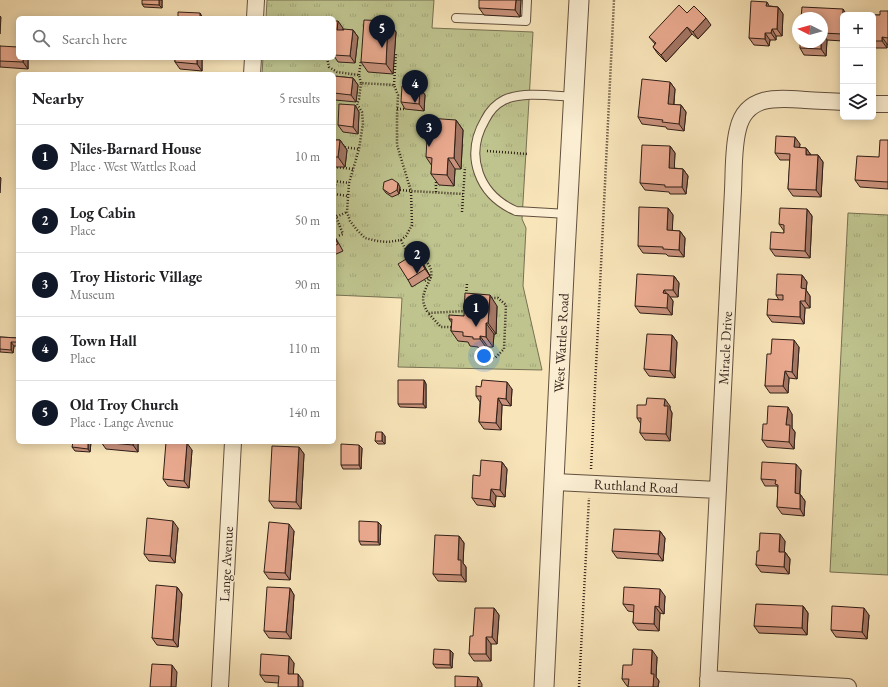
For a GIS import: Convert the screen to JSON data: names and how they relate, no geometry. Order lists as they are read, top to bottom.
{
  "streets": {
    "street": [
      "West Wattles Road",
      "Miracle Drive",
      "Ruthland Road",
      "Lange Avenue"
    ]
  },
  "crossings": [
    ["West Wattles Road", "Ruthland Road"],
    ["Miracle Drive", "Ruthland Road"]
  ],
  "north": "left",
  "page": {
    "map_buttons": ["+", "−"],
    "pins": [
      "5",
      "4",
      "3",
      "2",
      "1"
    ],
    "search": "Search here",
    "heading": ["Nearby", "5 results"],
    "list": [
      {
        "mark": "1",
        "name": "Niles-Barnard House",
        "note": "Place · West Wattles Road",
        "value": "10 m"
      },
      {
        "mark": "2",
        "name": "Log Cabin",
        "note": "Place",
        "value": "50 m"
      },
      {
        "mark": "3",
        "name": "Troy Historic Village",
        "note": "Museum",
        "value": "90 m"
      },
      {
        "mark": "4",
        "name": "Town Hall",
        "note": "Place",
        "value": "110 m"
      },
      {
        "mark": "5",
        "name": "Old Troy Church",
        "note": "Place · Lange Avenue",
        "value": "140 m"
      }
    ]
  }
}
